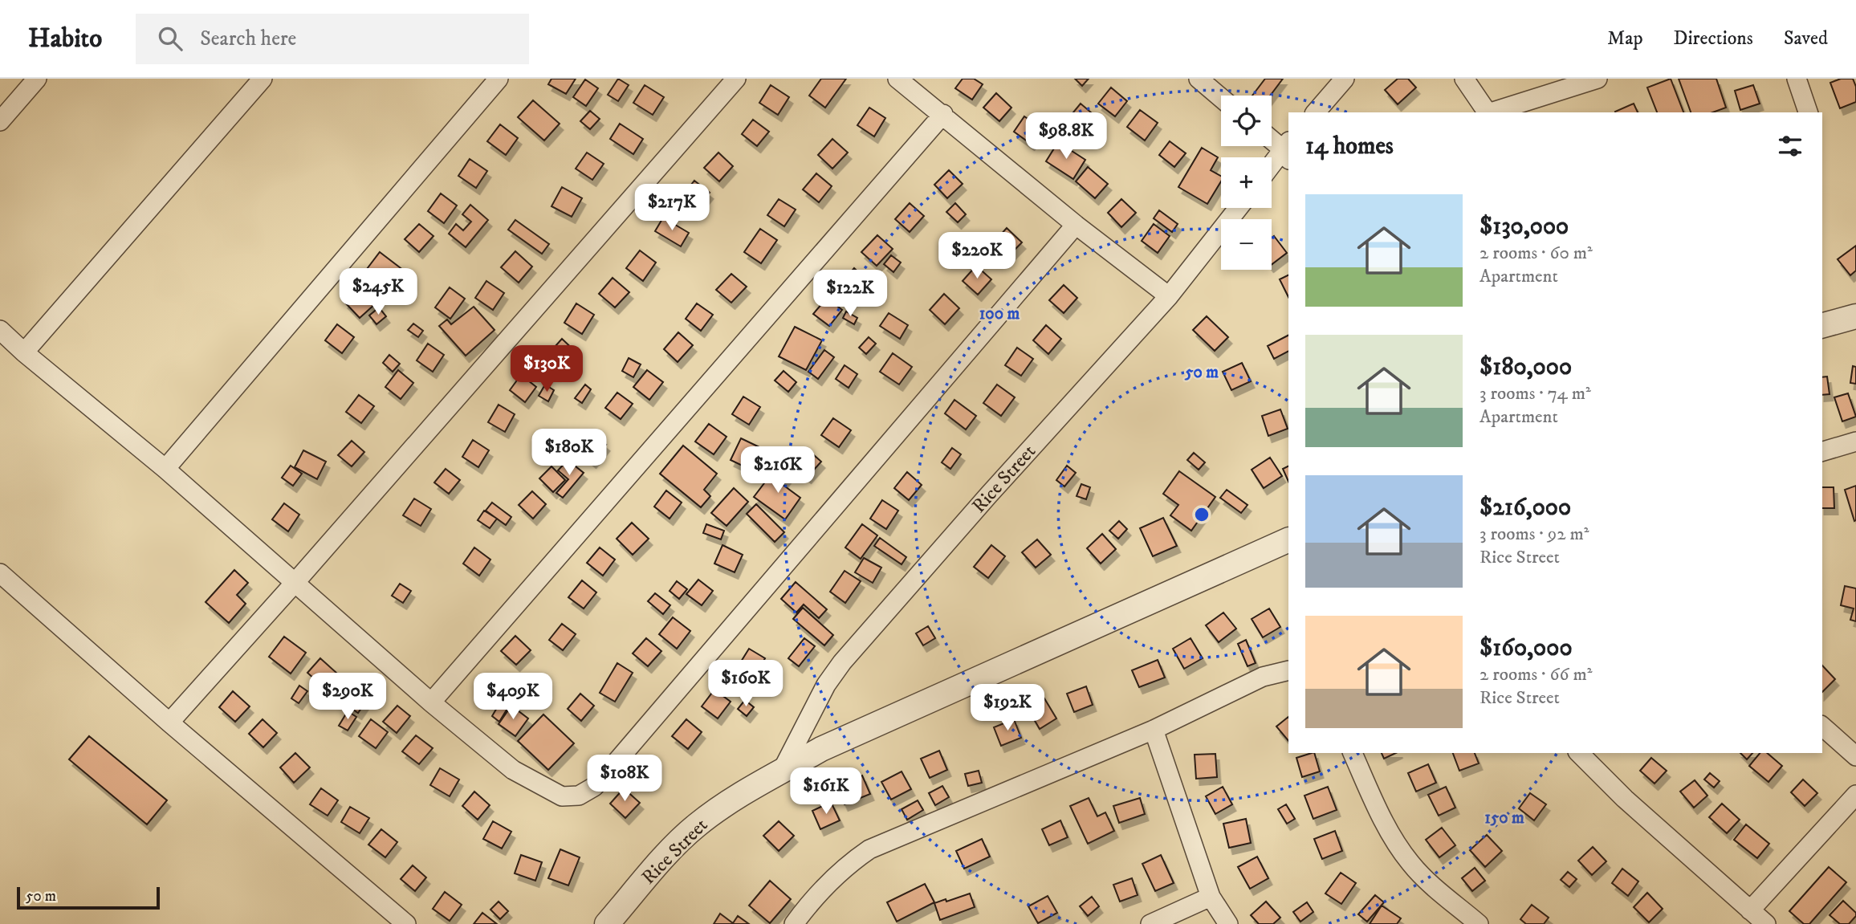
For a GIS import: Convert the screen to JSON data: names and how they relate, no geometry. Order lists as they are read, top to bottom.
{
  "streets": {
    "street": ["Rice Street"]
  },
  "scale_bar": "50 m",
  "page": {
    "header": "Habito",
    "search": "Search here",
    "nav": ["Map", "Directions", "Saved"],
    "map_buttons": ["+", "−"],
    "price": [
      "$98.8K",
      "$217K",
      "$220K",
      "$245K",
      "$122K",
      "$130K",
      "$180K",
      "$216K",
      "$160K",
      "$290K",
      "$409K",
      "$192K",
      "$108K",
      "$161K"
    ],
    "heading": "14 homes",
    "list": [
      {
        "name": "$130,000",
        "note": "2 rooms · 60 m² · Apartment"
      },
      {
        "name": "$180,000",
        "note": "3 rooms · 74 m² · Apartment"
      },
      {
        "name": "$216,000",
        "note": "3 rooms · 92 m² · Rice Street"
      },
      {
        "name": "$160,000",
        "note": "2 rooms · 66 m² · Rice Street"
      }
    ],
    "scale": "50 m"
  },
  "rings": ["100 m", "50 m", "150 m"]
}
